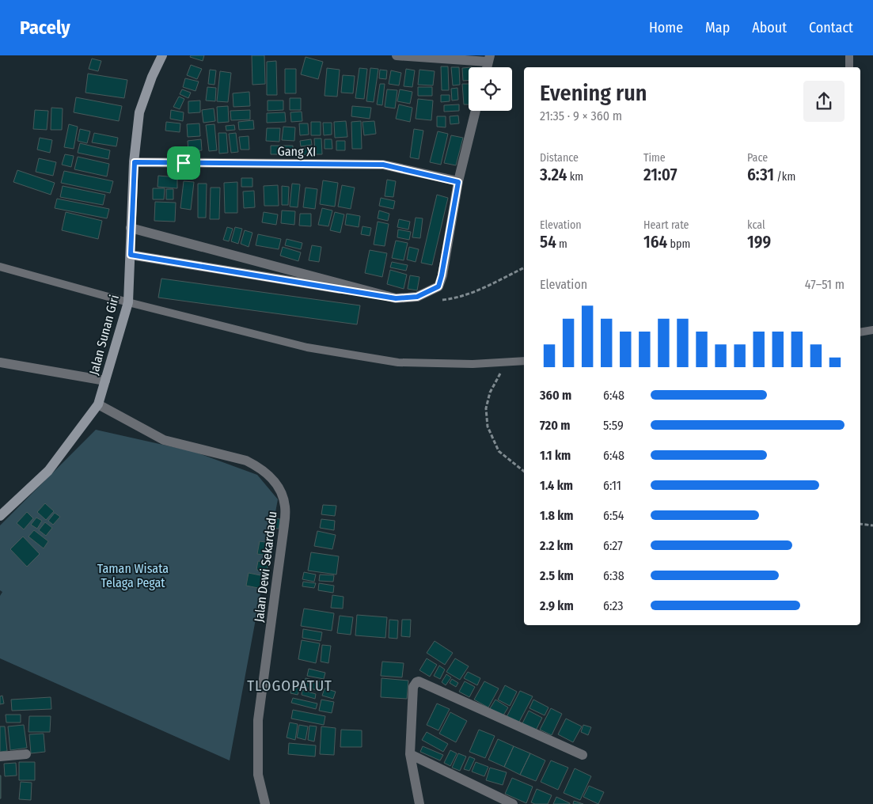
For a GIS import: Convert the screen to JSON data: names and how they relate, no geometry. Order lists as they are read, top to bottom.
{
  "streets": {
    "main road": ["Jalan Sunan Giri"],
    "street": ["Gang XI", "Jalan Dewi Sekardadu"]
  },
  "crossings": [
    ["Gang XI", "Jalan Sunan Giri"],
    ["Jalan Sunan Giri", "Jalan Dewi Sekardadu"]
  ],
  "districts": ["TLOGOPATUT"],
  "parks": ["Taman Wisata Telaga Pegat"],
  "page": {
    "header": "Pacely",
    "nav": [
      "Home",
      "Map",
      "About",
      "Contact"
    ],
    "heading": ["Evening run", "21:35 · 9 × 360 m"],
    "stats": [
      ["Distance", "3.24 km"],
      ["Time", "21:07"],
      ["Pace", "6:31 /km"],
      ["Elevation", "54 m"],
      ["Heart rate", "164 bpm"],
      ["kcal", "199"]
    ],
    "chart": ["Elevation", "47–51 m"],
    "list": [
      {
        "name": "360 m",
        "note": "6:48"
      },
      {
        "name": "720 m",
        "note": "5:59"
      },
      {
        "name": "1.1 km",
        "note": "6:48"
      },
      {
        "name": "1.4 km",
        "note": "6:11"
      },
      {
        "name": "1.8 km",
        "note": "6:54"
      },
      {
        "name": "2.2 km",
        "note": "6:27"
      },
      {
        "name": "2.5 km",
        "note": "6:38"
      },
      {
        "name": "2.9 km",
        "note": "6:23"
      }
    ]
  }
}
